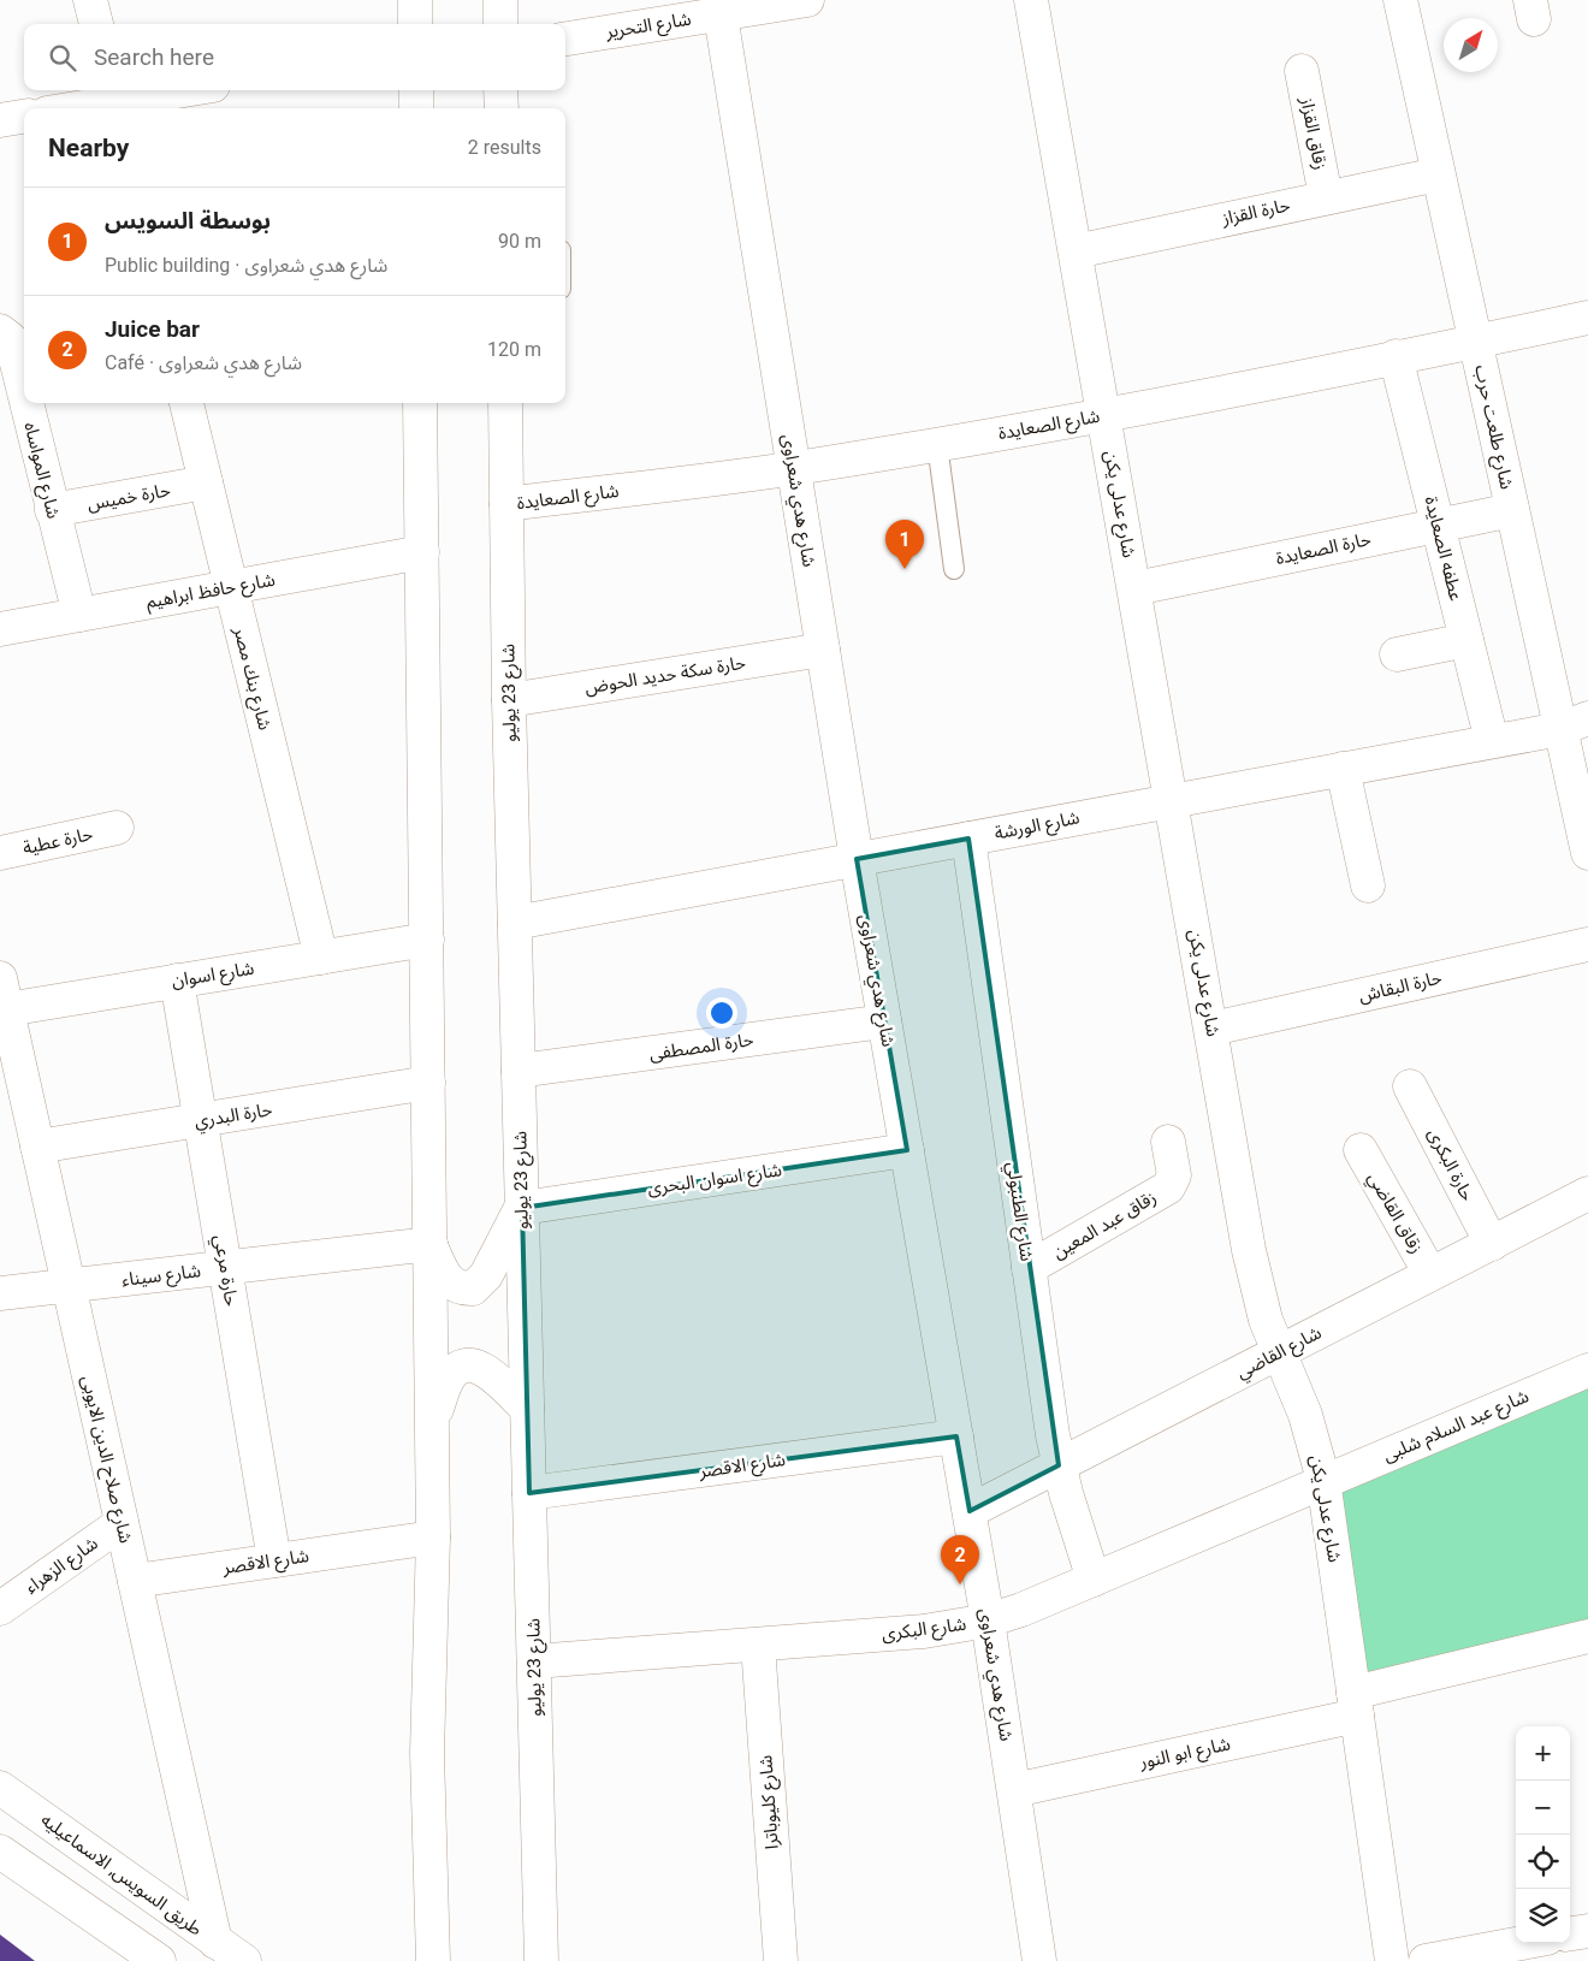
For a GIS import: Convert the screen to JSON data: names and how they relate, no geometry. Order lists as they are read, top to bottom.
{
  "streets": {
    "street": [
      "شارع التحرير",
      "زقاق القزاز",
      "حارة القزاز",
      "شارع الصعايدة",
      "شارع طلعت حرب",
      "شارع المواساه",
      "حارة خميس",
      "شارع هدي شعراوى",
      "شارع عدلى يكن",
      "حارة الصعايدة",
      "عطفه الصعايدة",
      "شارع حافظ ابراهيم",
      "حارة سكة حديد الحوض",
      "شارع بنك مصر",
      "شارع 23 يوليو",
      "شارع الورشة",
      "حارة عطية",
      "شارع اسوان",
      "حارة البقاش",
      "حارة المصطفى",
      "حارة البدري",
      "حارة البكرى",
      "شارع اسوان البحرى",
      "شارع الطنبولي",
      "زقاق القاضي",
      "زقاق عبد المعين",
      "حارة مرعي",
      "شارع سيناء",
      "شارع القاضي",
      "شارع عبد السلام شلبى",
      "شارع صلاح الدين الايوبى",
      "شارع الاقصر",
      "شارع الزهراء",
      "شارع البكرى",
      "شارع ابو النور",
      "شارع كليوباترا",
      "طريق السويس, الاسماعيليه"
    ]
  },
  "crossings": [
    ["شارع التحرير", "شارع هدي شعراوى"],
    ["زقاق القزاز", "حارة القزاز"],
    ["حارة القزاز", "شارع طلعت حرب"],
    ["حارة القزاز", "شارع عدلى يكن"],
    ["شارع الصعايدة", "شارع طلعت حرب"],
    ["شارع الصعايدة", "شارع هدي شعراوى"],
    ["شارع الصعايدة", "شارع عدلى يكن"],
    ["شارع الصعايدة", "عطفه الصعايدة"],
    ["شارع الصعايدة", "شارع 23 يوليو"],
    ["شارع طلعت حرب", "حارة الصعايدة"],
    ["شارع طلعت حرب", "شارع الورشة"],
    ["شارع المواساه", "حارة خميس"],
    ["شارع المواساه", "شارع حافظ ابراهيم"],
    ["حارة خميس", "شارع بنك مصر"],
    ["شارع هدي شعراوى", "حارة سكة حديد الحوض"],
    ["شارع هدي شعراوى", "شارع الورشة"],
    ["شارع هدي شعراوى", "حارة المصطفى"],
    ["شارع هدي شعراوى", "شارع اسوان البحرى"],
    ["شارع هدي شعراوى", "شارع القاضي"],
    ["شارع هدي شعراوى", "شارع الاقصر"],
    ["شارع هدي شعراوى", "شارع البكرى"],
    ["شارع هدي شعراوى", "شارع ابو النور"],
    ["شارع عدلى يكن", "حارة الصعايدة"],
    ["شارع عدلى يكن", "شارع الورشة"],
    ["شارع عدلى يكن", "حارة البقاش"],
    ["شارع عدلى يكن", "شارع القاضي"],
    ["شارع عدلى يكن", "شارع عبد السلام شلبى"],
    ["شارع عدلى يكن", "شارع البكرى"],
    ["شارع عدلى يكن", "شارع ابو النور"],
    ["حارة الصعايدة", "عطفه الصعايدة"],
    ["عطفه الصعايدة", "شارع الورشة"],
    ["شارع حافظ ابراهيم", "شارع بنك مصر"],
    ["حارة سكة حديد الحوض", "شارع 23 يوليو"],
    ["شارع بنك مصر", "شارع اسوان"],
    ["شارع 23 يوليو", "شارع الورشة"],
    ["شارع 23 يوليو", "حارة المصطفى"],
    ["شارع 23 يوليو", "شارع اسوان البحرى"],
    ["شارع 23 يوليو", "شارع الاقصر"],
    ["شارع 23 يوليو", "شارع البكرى"],
    ["شارع الورشة", "شارع الطنبولي"],
    ["شارع اسوان", "حارة مرعي"],
    ["شارع اسوان", "شارع صلاح الدين الايوبى"],
    ["حارة البدري", "حارة مرعي"],
    ["حارة البدري", "شارع صلاح الدين الايوبى"],
    ["حارة البكرى", "شارع القاضي"],
    ["شارع الطنبولي", "زقاق عبد المعين"],
    ["شارع الطنبولي", "شارع القاضي"],
    ["شارع الطنبولي", "شارع البكرى"],
    ["زقاق القاضي", "شارع القاضي"],
    ["حارة مرعي", "شارع سيناء"],
    ["حارة مرعي", "شارع الاقصر"],
    ["شارع سيناء", "شارع صلاح الدين الايوبى"],
    ["شارع عبد السلام شلبى", "شارع البكرى"],
    ["شارع صلاح الدين الايوبى", "شارع الاقصر"],
    ["شارع صلاح الدين الايوبى", "شارع الزهراء"],
    ["شارع صلاح الدين الايوبى", "طريق السويس, الاسماعيليه"],
    ["شارع البكرى", "شارع كليوباترا"]
  ],
  "north": "top right",
  "page": {
    "search": "Search here",
    "heading": ["Nearby", "2 results"],
    "list": [
      {
        "mark": "1",
        "name": "بوسطة السويس",
        "note": "Public building · شارع هدي شعراوى",
        "value": "90 m"
      },
      {
        "mark": "2",
        "name": "Juice bar",
        "note": "Café · شارع هدي شعراوى",
        "value": "120 m"
      }
    ],
    "pins": ["1", "2"],
    "map_buttons": ["+", "−"]
  }
}
